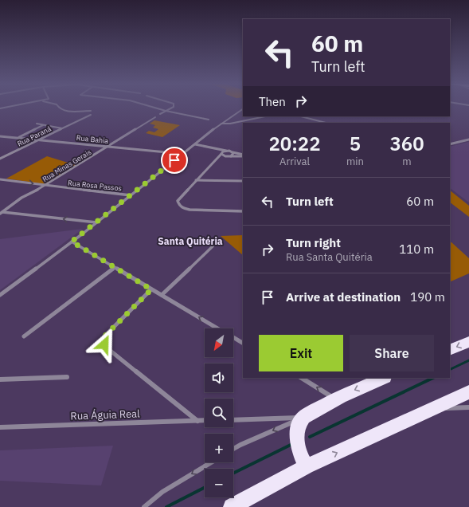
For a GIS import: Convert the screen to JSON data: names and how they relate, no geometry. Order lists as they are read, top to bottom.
{
  "streets": {
    "street": [
      "Rua Paraná",
      "Rua Bahia",
      "Rua Minas Gerais",
      "Rua Rosa Passos",
      "Rua Águia Real"
    ]
  },
  "crossings": [
    ["Rua Paraná", "Rua Bahia"],
    ["Rua Bahia", "Rua Minas Gerais"],
    ["Rua Minas Gerais", "Rua Rosa Passos"]
  ],
  "districts": ["Santa Quitéria"],
  "north": "bottom left",
  "page": {
    "turn": ["60 m", "Turn left"],
    "then": "Then",
    "eta": [
      "20:22",
      "Arrival",
      "5",
      "min",
      "360",
      "m"
    ],
    "list": [
      {
        "name": "Turn left",
        "value": "60 m"
      },
      {
        "name": "Turn right",
        "note": "Rua Santa Quitéria",
        "value": "110 m"
      },
      {
        "name": "Arrive at destination",
        "value": "190 m"
      }
    ],
    "map_buttons": ["+", "−"],
    "buttons": ["Exit", "Share"]
  }
}
